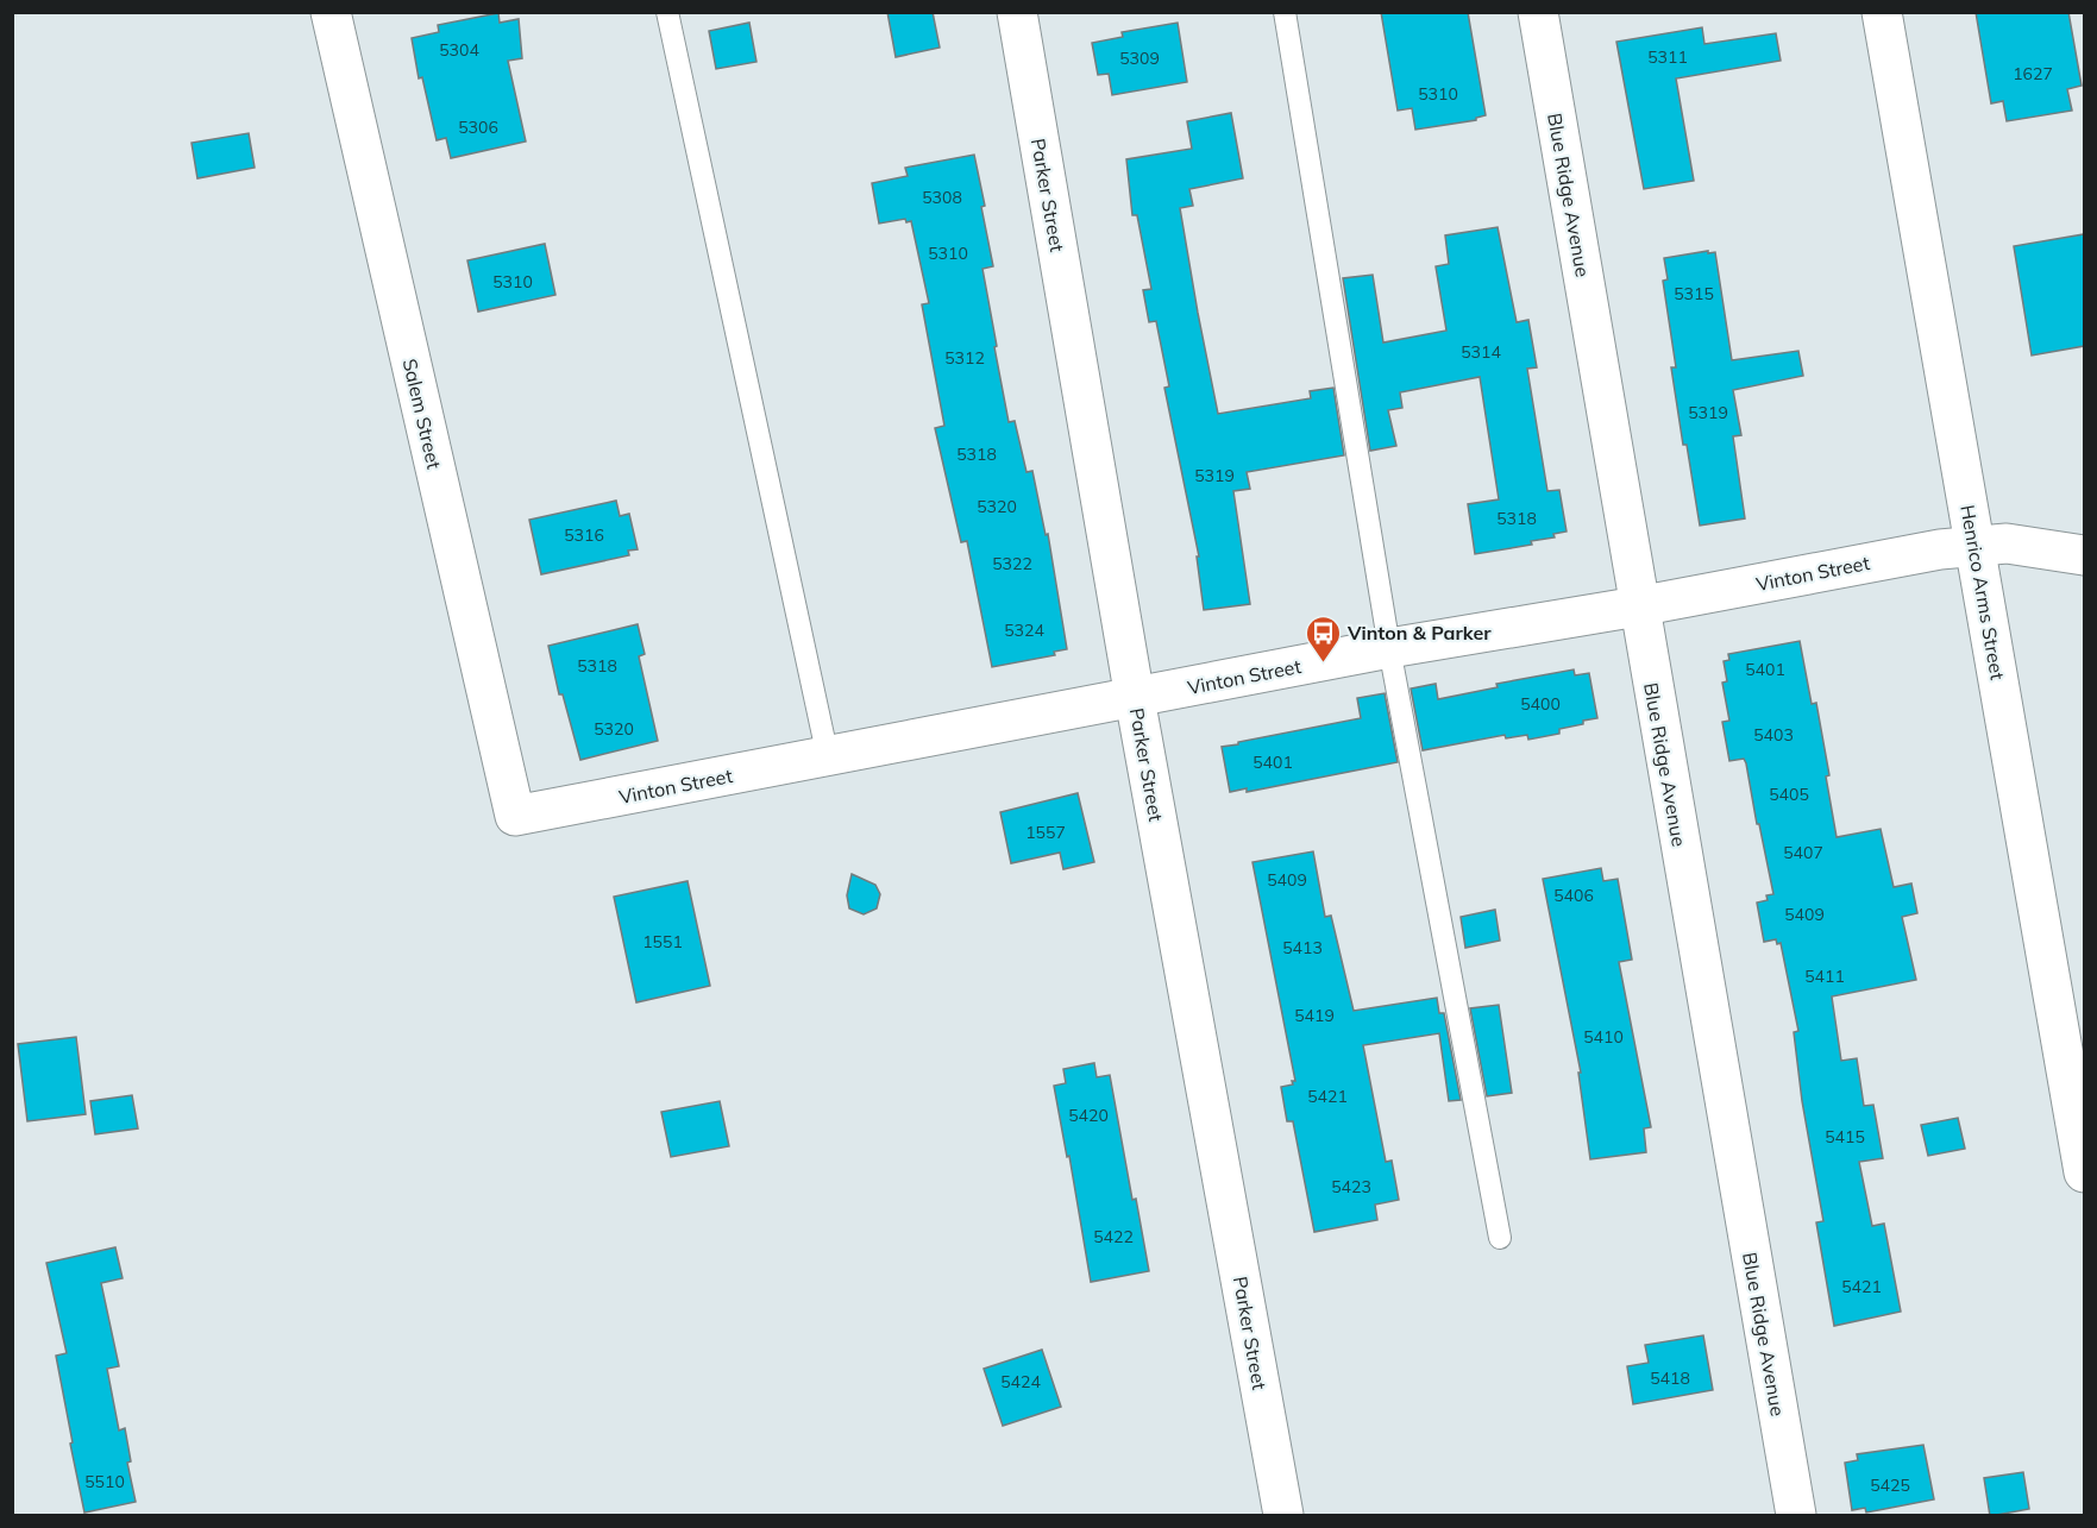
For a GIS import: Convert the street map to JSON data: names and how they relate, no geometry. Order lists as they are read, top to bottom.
{
  "streets": {
    "street": [
      "Parker Street",
      "Blue Ridge Avenue",
      "Salem Street",
      "Vinton Street",
      "Henrico Arms Street"
    ]
  },
  "crossings": [
    ["Parker Street", "Vinton Street"],
    ["Blue Ridge Avenue", "Vinton Street"],
    ["Salem Street", "Vinton Street"],
    ["Vinton Street", "Henrico Arms Street"]
  ],
  "places": {
    "bus stop": ["Vinton & Parker"]
  },
  "house_numbers": [
    "5304",
    "5311",
    "5309",
    "1627",
    "5310",
    "5306",
    "5308",
    "5310",
    "5310",
    "5315",
    "5314",
    "5312",
    "5319",
    "5318",
    "5319",
    "5320",
    "5318",
    "5316",
    "5322",
    "5324",
    "5318",
    "5401",
    "5400",
    "5320",
    "5403",
    "5401",
    "5405",
    "1557",
    "5407",
    "5409",
    "5406",
    "5409",
    "1551",
    "5413",
    "5411",
    "5419",
    "5410",
    "5421",
    "5420",
    "5415",
    "5423",
    "5422",
    "5421",
    "5418",
    "5424",
    "5510",
    "5425"
  ]
}
